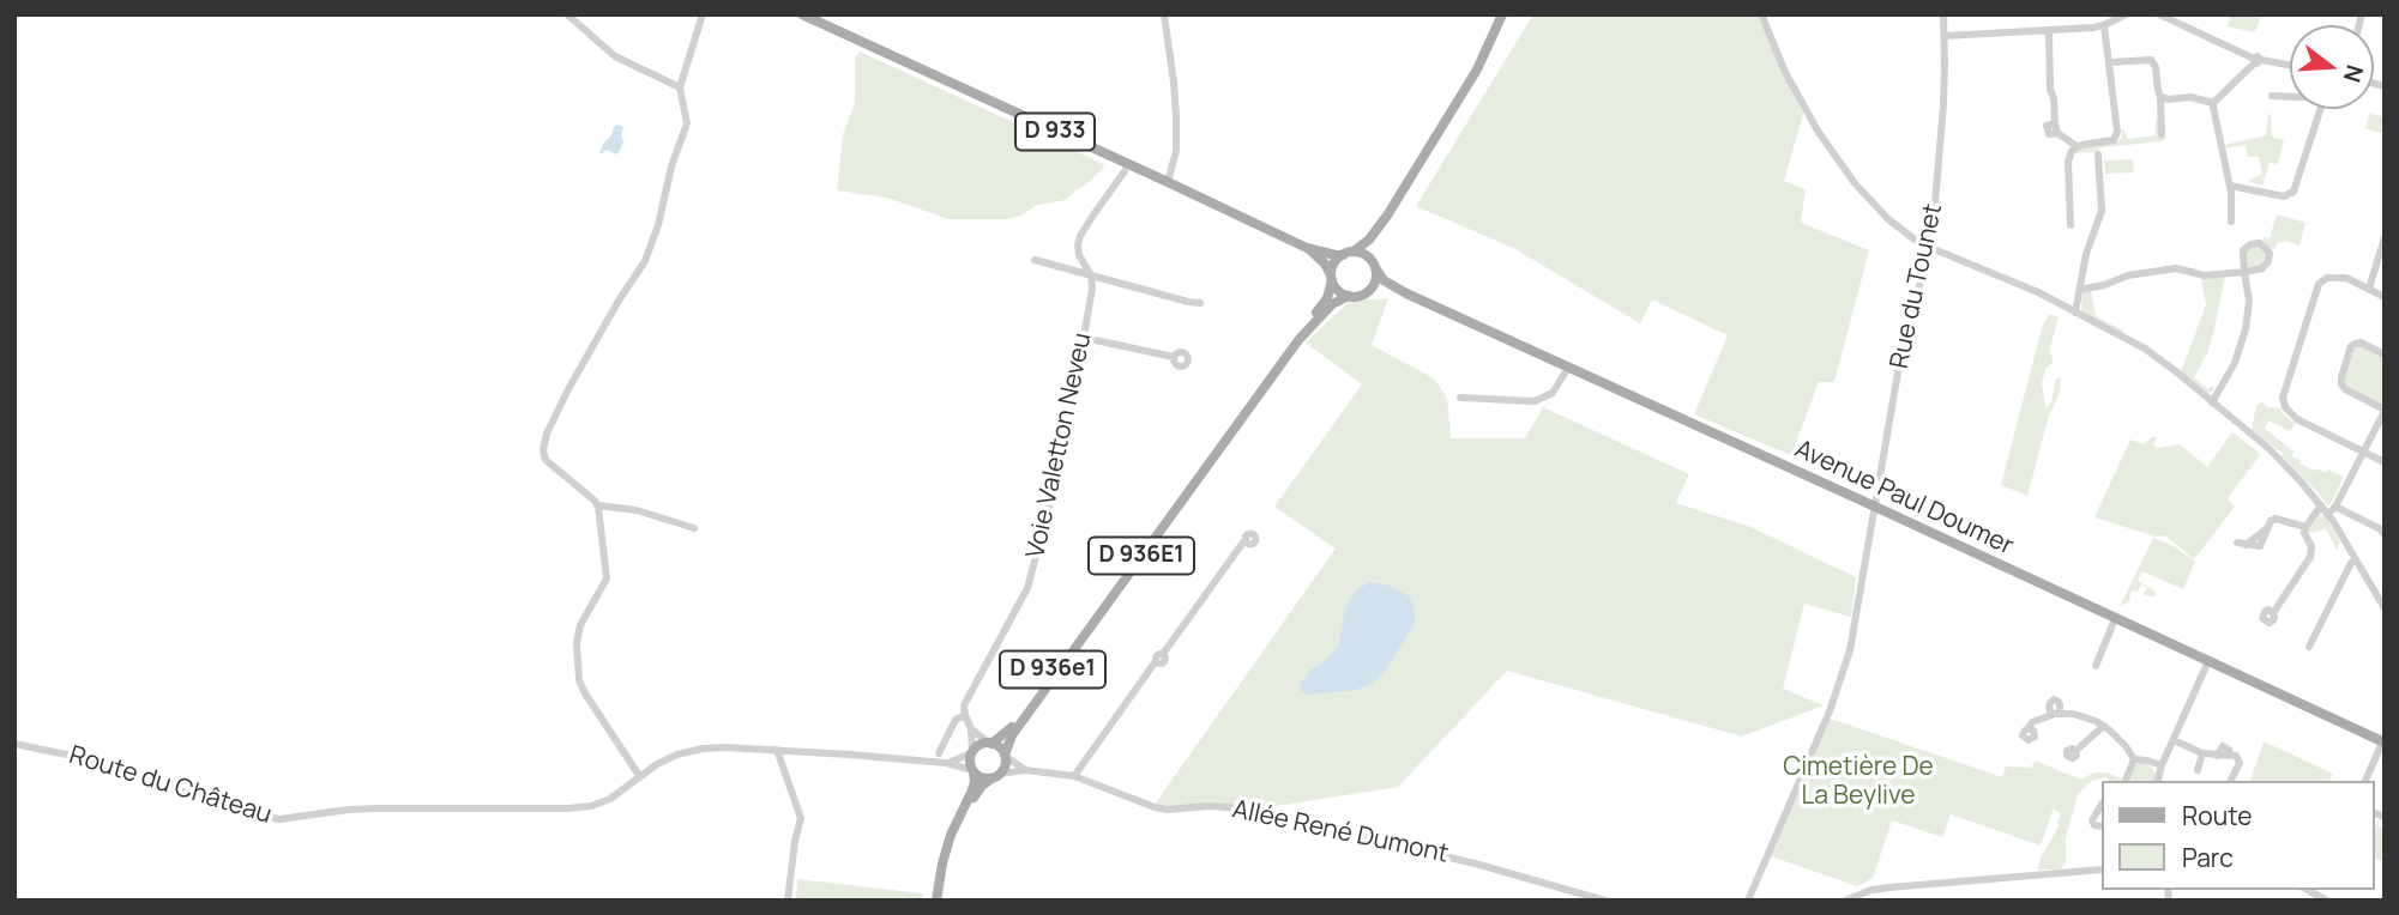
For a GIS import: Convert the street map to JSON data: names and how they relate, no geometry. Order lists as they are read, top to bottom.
{
  "streets": {
    "main road": [
      "D 933",
      "Avenue Paul Doumer",
      "D 936E1",
      "D 936e1"
    ],
    "street": [
      "Rue du Tounet",
      "Voie Valetton Neveu",
      "Route du Château",
      "Allée René Dumont"
    ]
  },
  "crossings": [
    ["D 933", "D 936E1"],
    ["Rue du Tounet", "Avenue Paul Doumer"],
    ["D 936E1", "D 936e1"],
    ["D 936E1", "Allée René Dumont"],
    ["D 936e1", "Allée René Dumont"]
  ],
  "parks": ["Cimetière De La Beylive"],
  "legend": ["Route", "Parc"],
  "north": "right"
}
